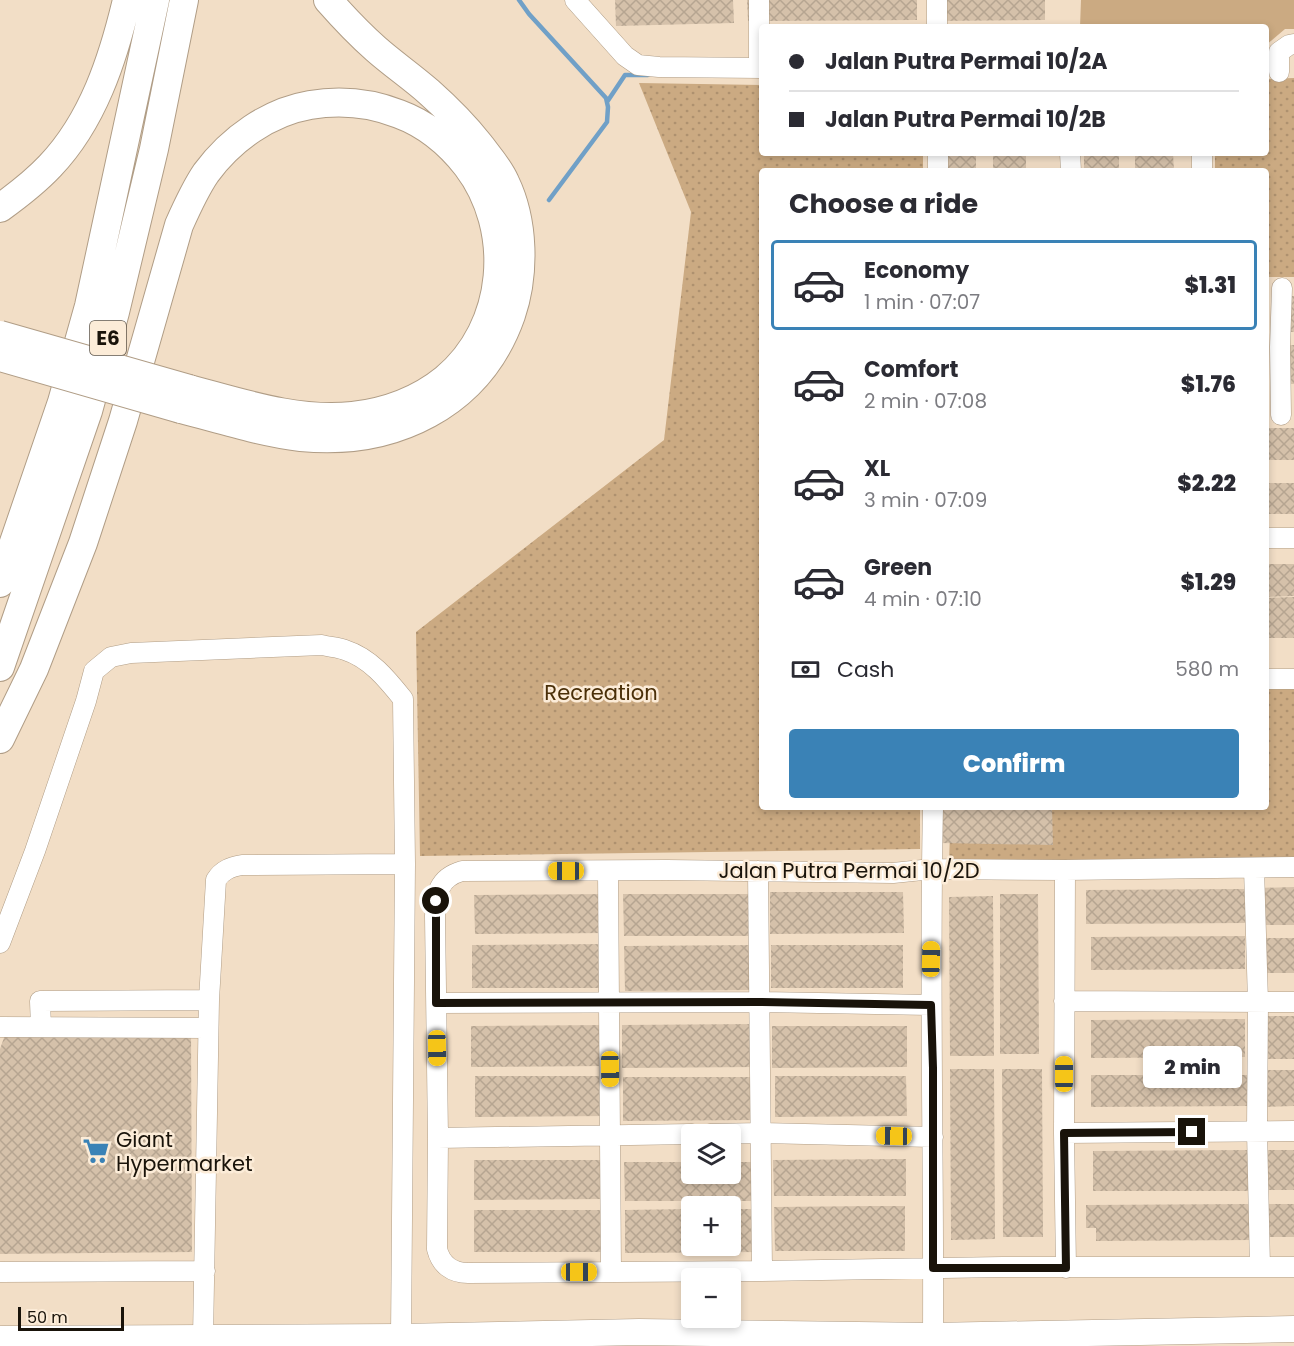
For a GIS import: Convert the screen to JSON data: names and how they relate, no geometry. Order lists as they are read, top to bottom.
{
  "streets": {
    "highway": ["E6"],
    "street": ["Jalan Putra Permai 10/2D"]
  },
  "parks": ["Recreation"],
  "places": {
    "supermarket": ["Giant Hypermarket"]
  },
  "scale_bar": "50 m",
  "page": {
    "banner": ["Jalan Putra Permai 10/2A", "Jalan Putra Permai 10/2B"],
    "heading": "Choose a ride",
    "list": [
      {
        "name": "Economy",
        "note": "1 min · 07:07",
        "value": "$1.31"
      },
      {
        "name": "Comfort",
        "note": "2 min · 07:08",
        "value": "$1.76"
      },
      {
        "name": "XL",
        "note": "3 min · 07:09",
        "value": "$2.22"
      },
      {
        "name": "Green",
        "note": "4 min · 07:10",
        "value": "$1.29"
      }
    ],
    "pay": ["Cash", "580 m"],
    "buttons": "Confirm",
    "bubble": "2 min",
    "map_buttons": ["+", "−"],
    "scale": "50 m"
  }
}
